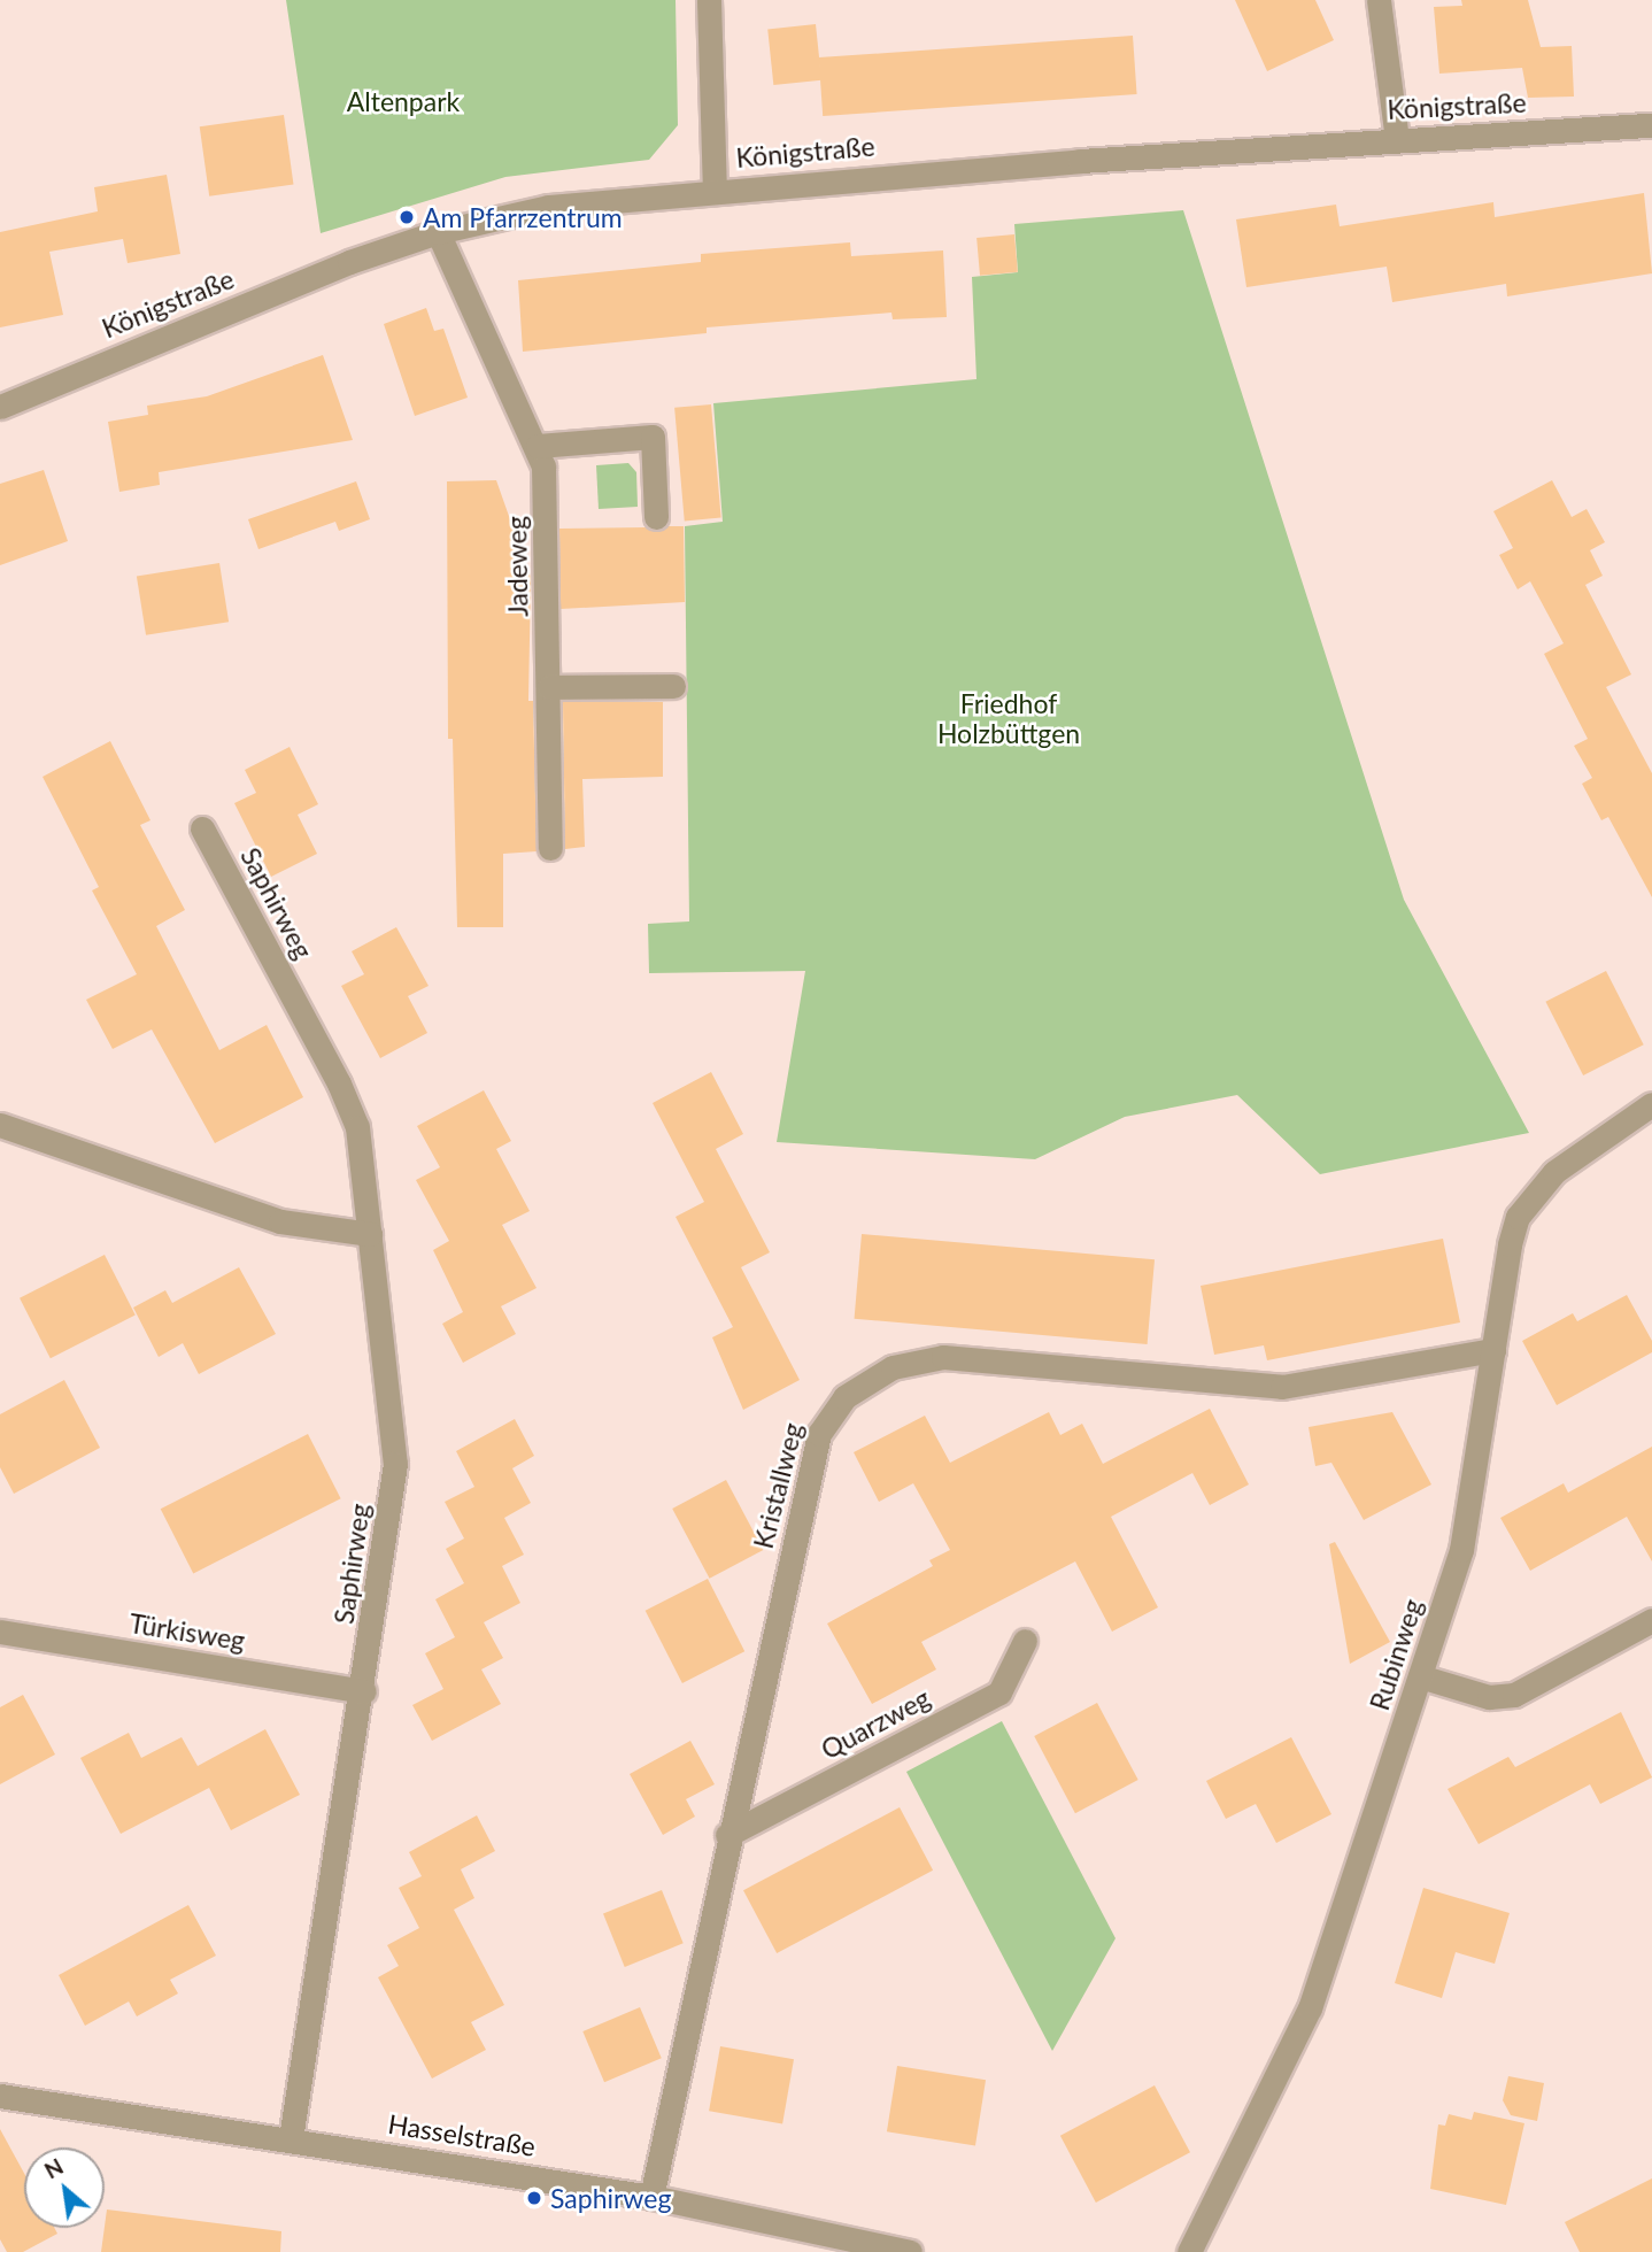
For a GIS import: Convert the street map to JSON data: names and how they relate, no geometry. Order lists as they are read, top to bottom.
{
  "streets": {
    "street": [
      "Königstraße",
      "Jadeweg",
      "Saphirweg",
      "Kristallweg",
      "Türkisweg",
      "Rubinweg",
      "Quarzweg",
      "Hasselstraße"
    ]
  },
  "crossings": [
    ["Königstraße", "Jadeweg"],
    ["Saphirweg", "Türkisweg"],
    ["Saphirweg", "Hasselstraße"],
    ["Kristallweg", "Rubinweg"],
    ["Kristallweg", "Quarzweg"],
    ["Kristallweg", "Hasselstraße"]
  ],
  "parks": ["Altenpark", "Friedhof Holzbüttgen"],
  "places": ["Am Pfarrzentrum", "Saphirweg"],
  "north": "top left"
}
